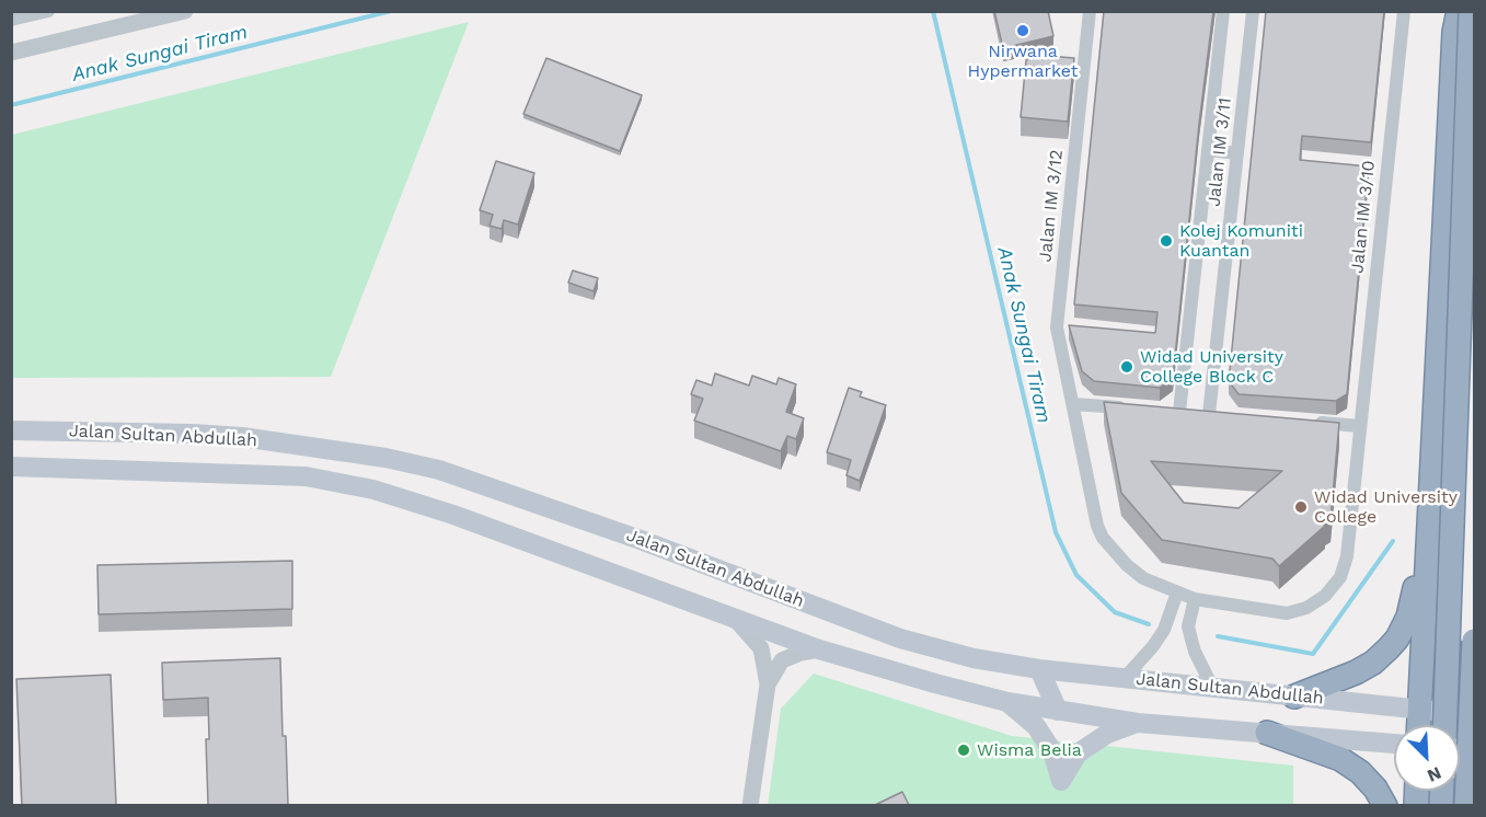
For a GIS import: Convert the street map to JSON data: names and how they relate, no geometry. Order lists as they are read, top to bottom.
{
  "streets": {
    "main road": ["Jalan Sultan Abdullah"],
    "street": ["Jalan IM 3/11", "Jalan IM 3/12", "Jalan IM 3/10"]
  },
  "crossings": [
    ["Jalan IM 3/12", "Jalan IM 3/10"]
  ],
  "water": ["Anak Sungai Tiram"],
  "places": [
    "Nirwana Hypermarket",
    "Kolej Komuniti Kuantan",
    "Widad University College Block C",
    "Widad University College",
    "Wisma Belia"
  ],
  "north": "bottom right"
}
